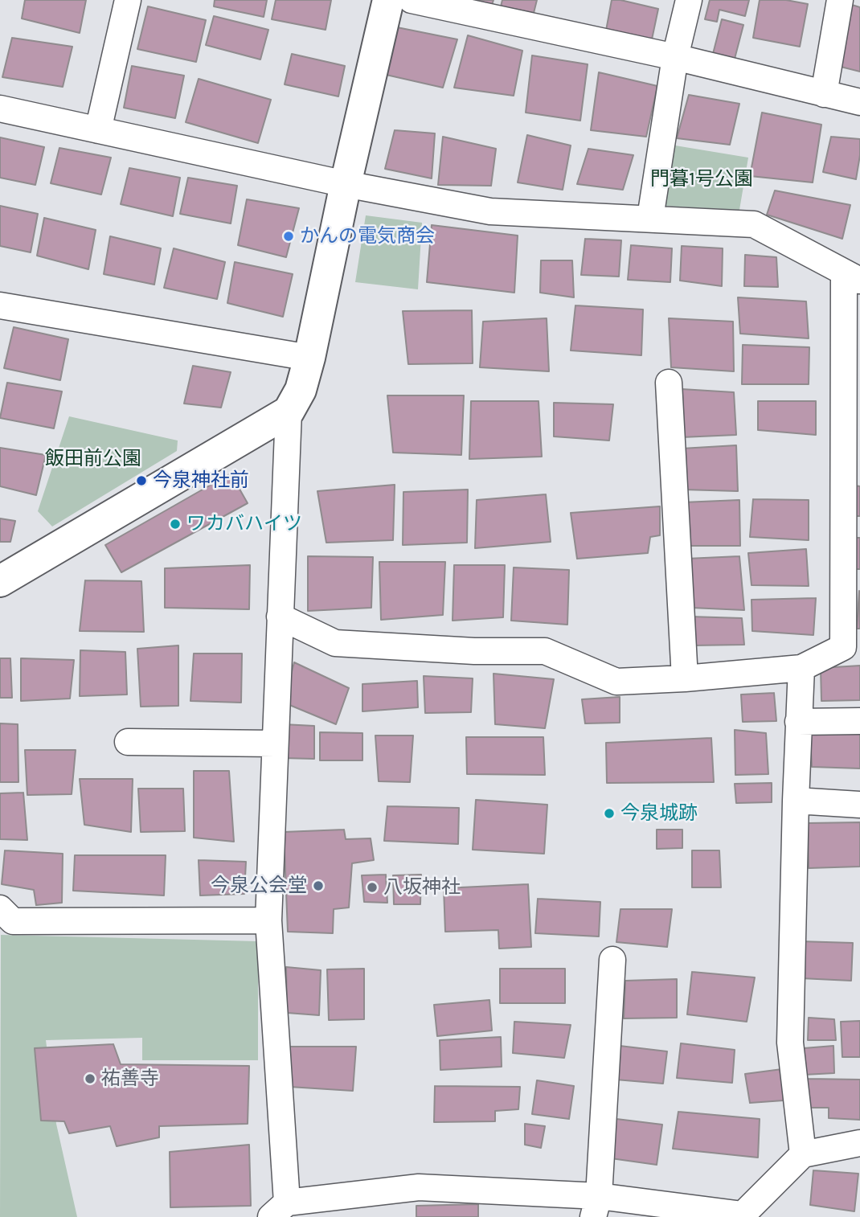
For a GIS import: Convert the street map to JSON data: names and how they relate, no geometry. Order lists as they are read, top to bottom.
{
  "parks": ["門暮1号公園", "飯田前公園"],
  "places": [
    "かんの電気商会",
    "今泉神社前",
    "ワカバハイツ",
    "今泉城跡",
    "今泉公会堂",
    "八坂神社",
    "祐善寺"
  ]
}
